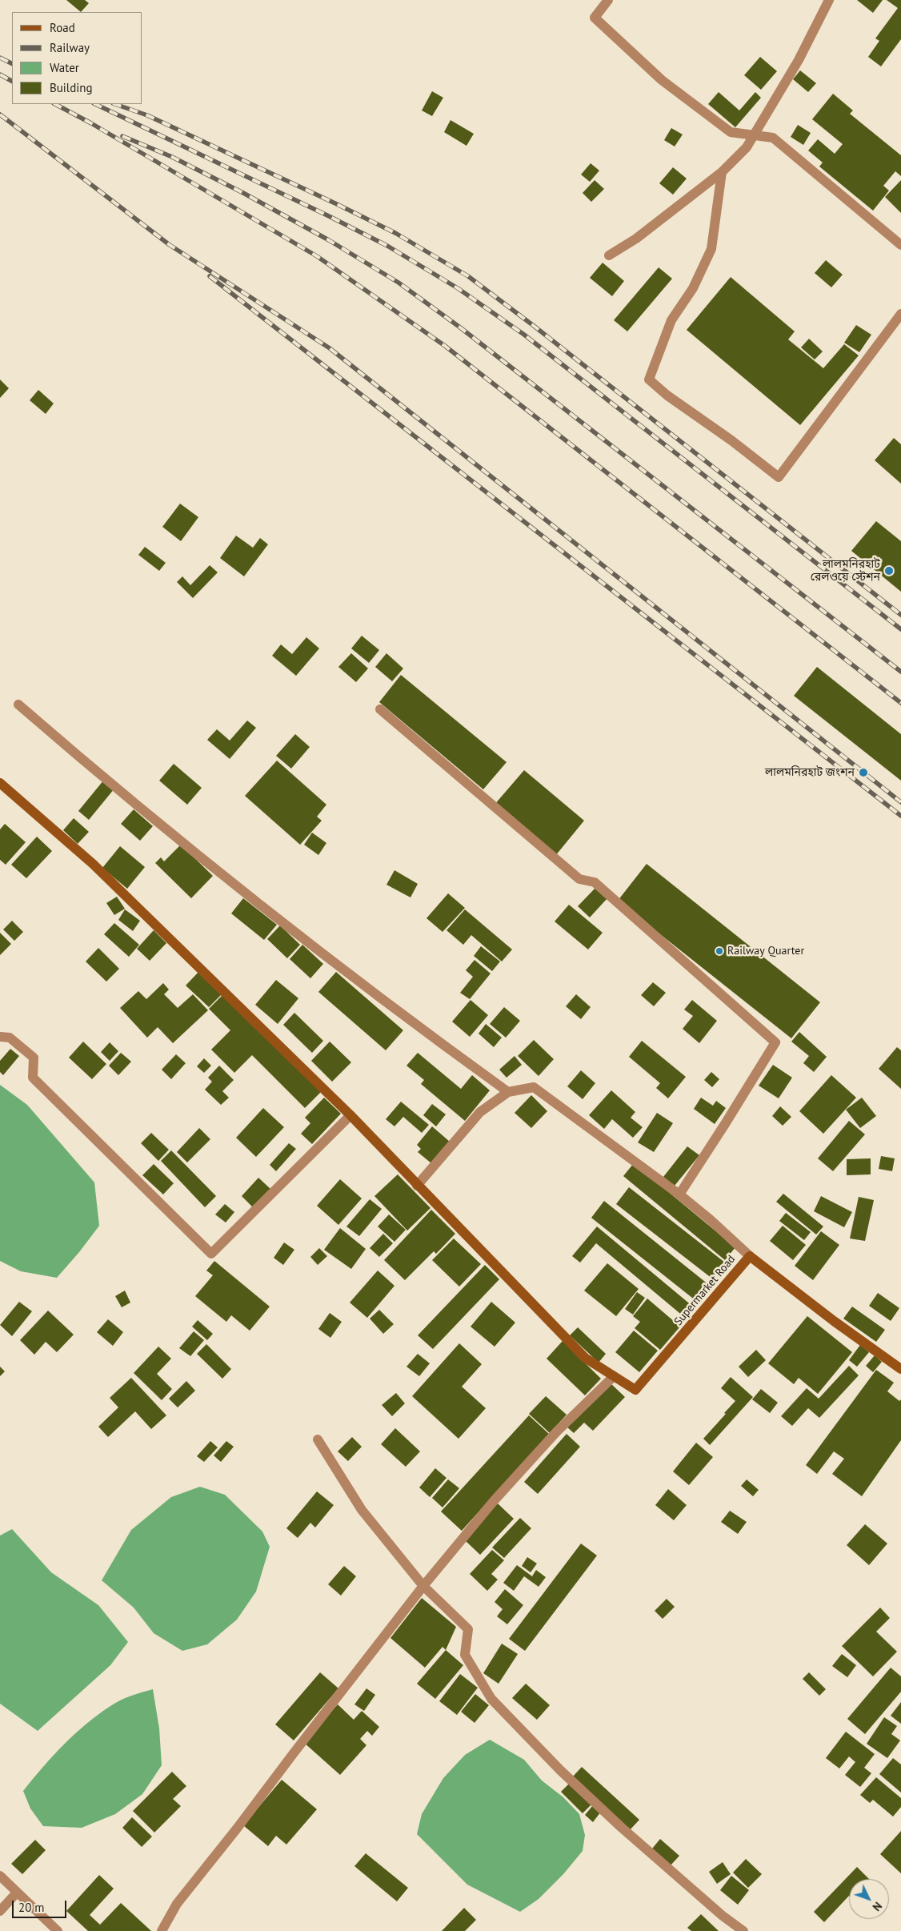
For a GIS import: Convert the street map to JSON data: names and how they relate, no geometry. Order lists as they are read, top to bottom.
{
  "streets": {
    "main road": ["Supermarket Road"]
  },
  "places": ["লালমনিরহাট রেলওয়ে স্টেশন", "লালমনিরহাট জংশন", "Railway Quarter"],
  "legend": [
    "Road",
    "Railway",
    "Water",
    "Building"
  ],
  "scale_bar": "20 m",
  "north": "bottom right"
}
